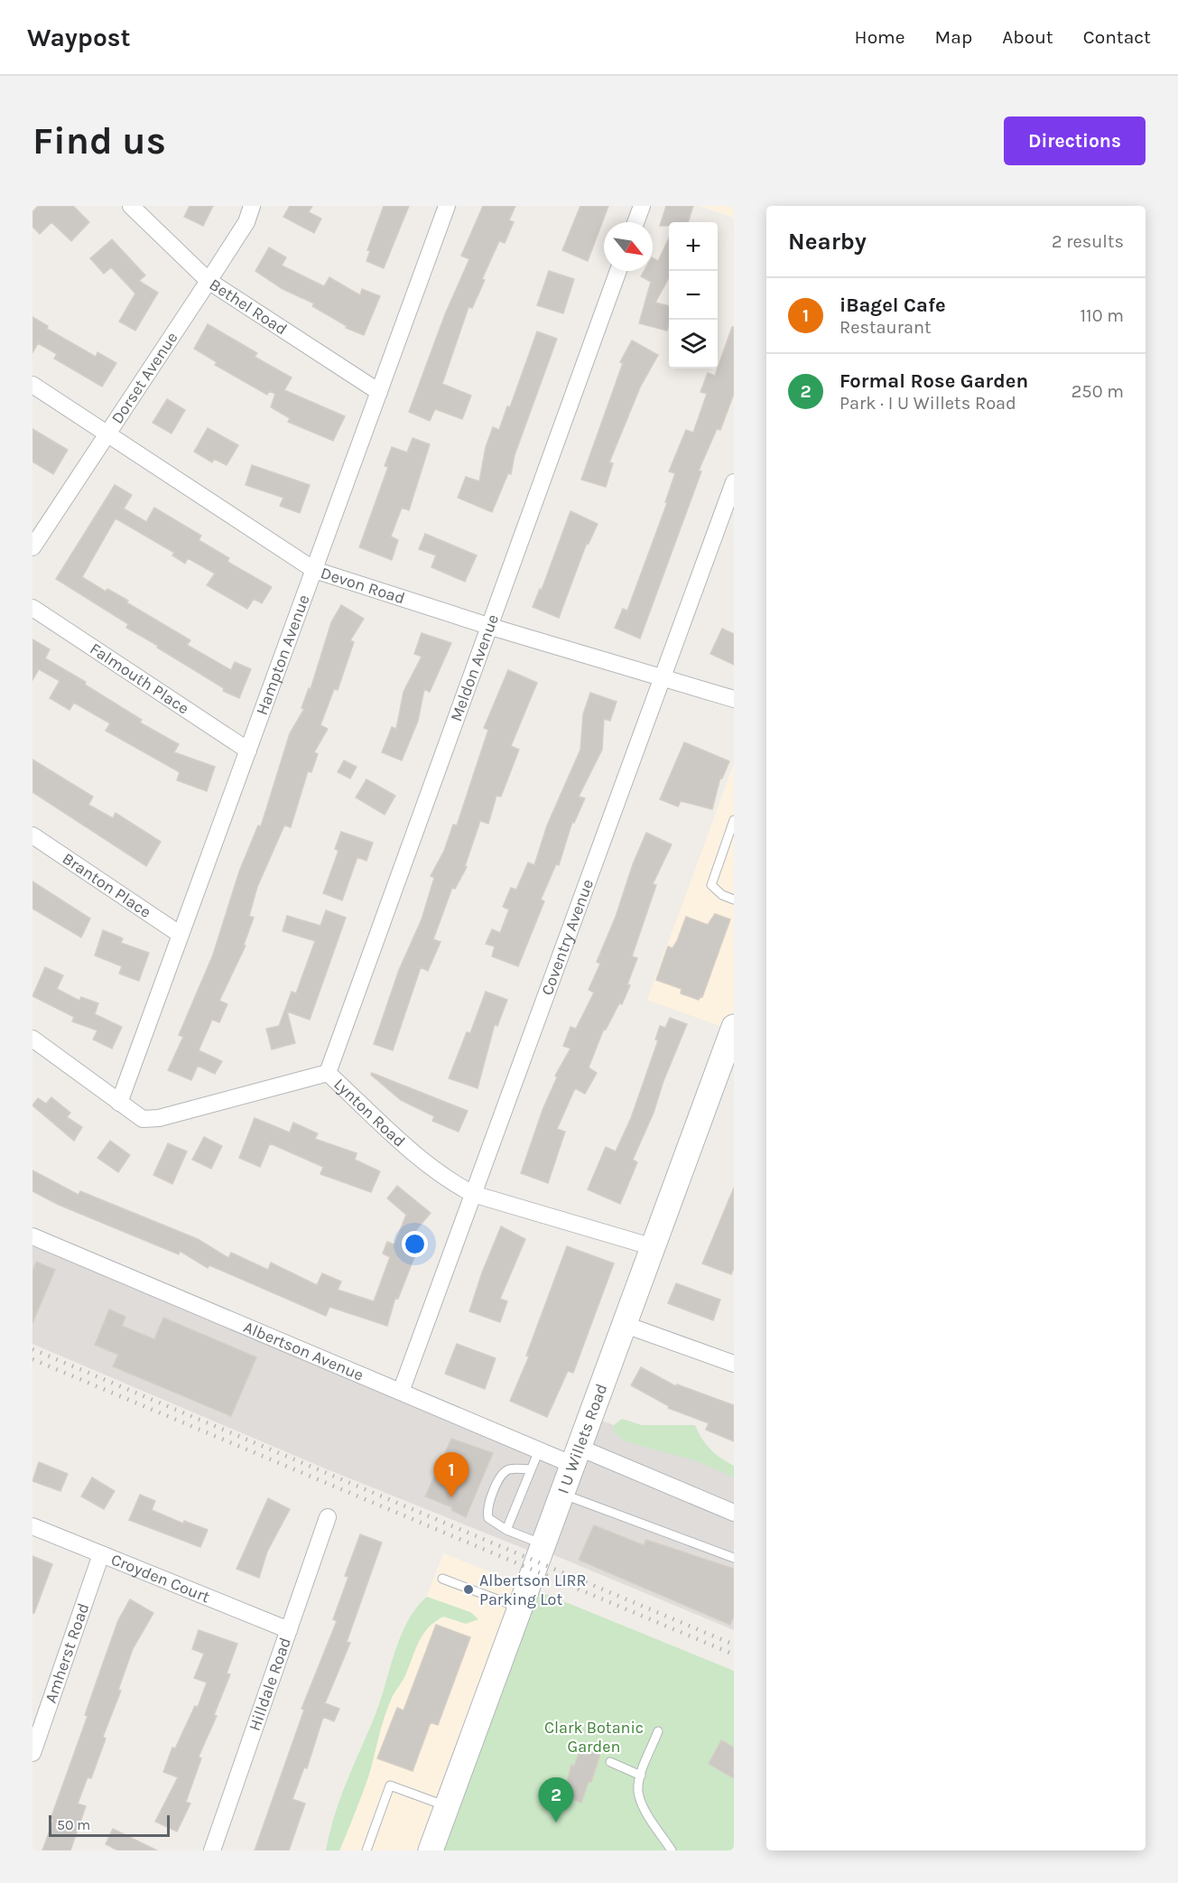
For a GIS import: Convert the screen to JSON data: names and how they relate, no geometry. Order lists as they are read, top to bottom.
{
  "streets": {
    "main road": ["I U Willets Road"],
    "street": [
      "Bethel Road",
      "Dorset Avenue",
      "Devon Road",
      "Hampton Avenue",
      "Meldon Avenue",
      "Falmouth Place",
      "Branton Place",
      "Coventry Avenue",
      "Lynton Road",
      "Albertson Avenue",
      "Croyden Court",
      "Amherst Road",
      "Hilldale Road"
    ]
  },
  "crossings": [
    ["Bethel Road", "Dorset Avenue"],
    ["Bethel Road", "Hampton Avenue"],
    ["Dorset Avenue", "Devon Road"],
    ["Devon Road", "Hampton Avenue"],
    ["Devon Road", "Meldon Avenue"],
    ["Devon Road", "Coventry Avenue"],
    ["Hampton Avenue", "Falmouth Place"],
    ["Hampton Avenue", "Branton Place"],
    ["Hampton Avenue", "Lynton Road"],
    ["Meldon Avenue", "Lynton Road"],
    ["Coventry Avenue", "Lynton Road"],
    ["Coventry Avenue", "Albertson Avenue"],
    ["Lynton Road", "I U Willets Road"],
    ["Albertson Avenue", "I U Willets Road"],
    ["Croyden Court", "Amherst Road"],
    ["Croyden Court", "Hilldale Road"]
  ],
  "parks": ["Clark Botanic Garden"],
  "places": ["Albertson LIRR Parking Lot"],
  "scale_bar": "50 m",
  "north": "bottom right",
  "page": {
    "header": "Waypost",
    "nav": [
      "Home",
      "Map",
      "About",
      "Contact"
    ],
    "buttons": "Directions",
    "title": "Find us",
    "heading": ["Nearby", "2 results"],
    "map_buttons": ["+", "−"],
    "list": [
      {
        "mark": "1",
        "name": "iBagel Cafe",
        "note": "Restaurant",
        "value": "110 m"
      },
      {
        "mark": "2",
        "name": "Formal Rose Garden",
        "note": "Park · I U Willets Road",
        "value": "250 m"
      }
    ],
    "pins": ["1", "2"],
    "scale": "50 m"
  }
}
